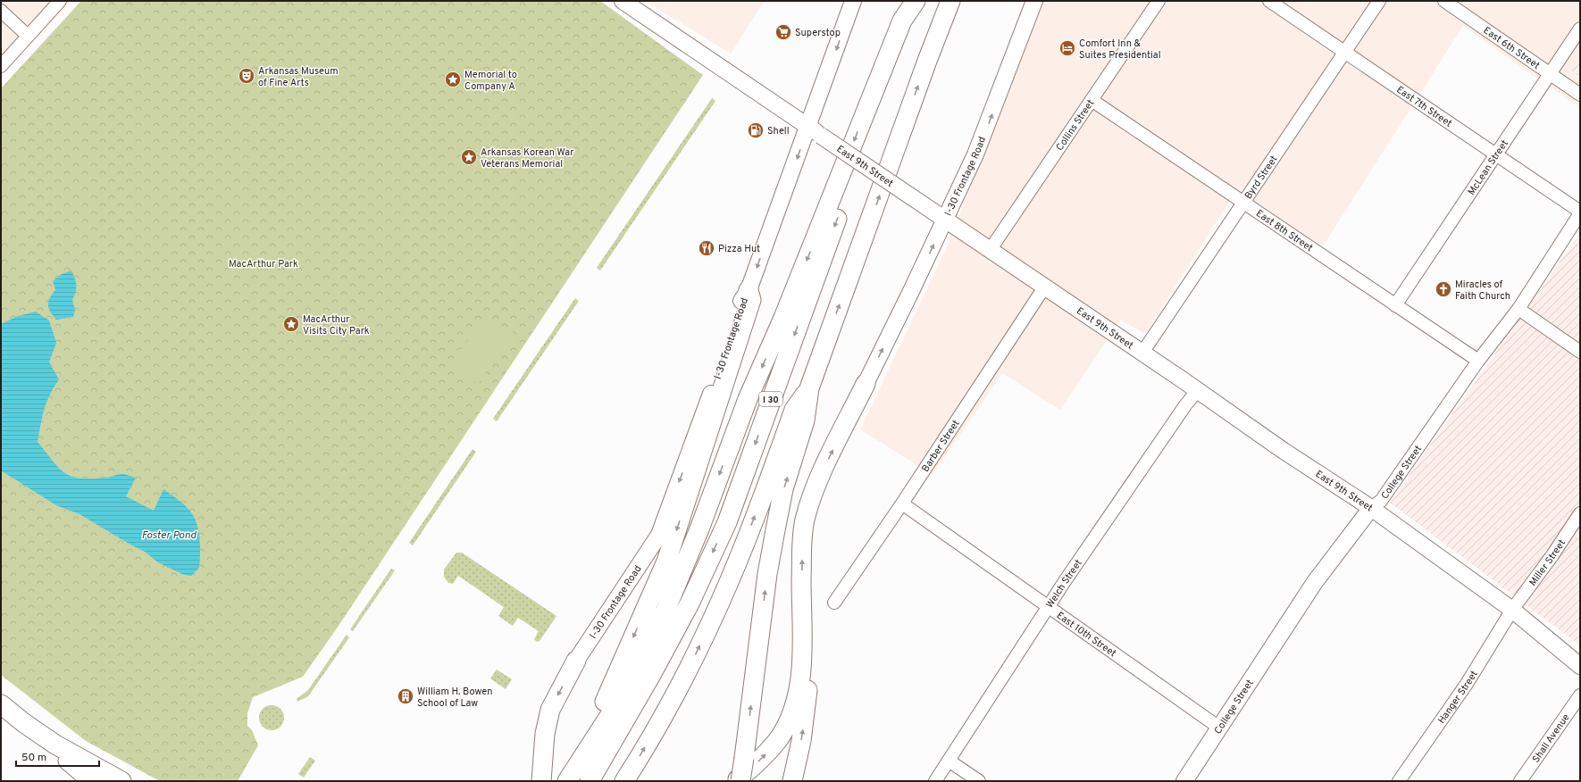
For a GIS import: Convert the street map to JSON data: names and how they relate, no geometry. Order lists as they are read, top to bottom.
{
  "streets": {
    "highway": ["I 30"],
    "main road": ["East 9th Street", "I-30 Frontage Road", "College Street"],
    "street": [
      "East 6th Street",
      "East 7th Street",
      "Collins Street",
      "McLean Street",
      "Byrd Street",
      "East 8th Street",
      "Barber Street",
      "Miller Street",
      "Welch Street",
      "East 10th Street",
      "Hanger Street",
      "Shall Avenue"
    ]
  },
  "crossings": [
    ["East 6th Street", "McLean Street"],
    ["East 7th Street", "McLean Street"],
    ["East 7th Street", "Byrd Street"],
    ["East 7th Street", "College Street"],
    ["Collins Street", "East 9th Street"],
    ["Collins Street", "East 8th Street"],
    ["East 9th Street", "I-30 Frontage Road"],
    ["East 9th Street", "Byrd Street"],
    ["East 9th Street", "Barber Street"],
    ["East 9th Street", "College Street"],
    ["East 9th Street", "Miller Street"],
    ["East 9th Street", "Welch Street"],
    ["East 9th Street", "Hanger Street"],
    ["McLean Street", "East 8th Street"],
    ["Byrd Street", "East 8th Street"],
    ["East 8th Street", "College Street"],
    ["Barber Street", "East 10th Street"],
    ["College Street", "East 10th Street"],
    ["Miller Street", "Hanger Street"],
    ["Welch Street", "East 10th Street"]
  ],
  "water": ["Foster Pond"],
  "parks": ["MacArthur Park"],
  "places": {
    "supermarket": ["Superstop"],
    "hotel": ["Comfort Inn & Suites Presidential"],
    "theatre": ["Arkansas Museum of Fine Arts"],
    "place": ["Memorial to Company A", "Arkansas Korean War Veterans Memorial", "MacArthur Visits City Park"],
    "fuel station": ["Shell"],
    "restaurant": ["Pizza Hut"],
    "church": ["Miracles of Faith Church"],
    "building": ["William H. Bowen School of Law"]
  },
  "scale_bar": "50 m"
}
